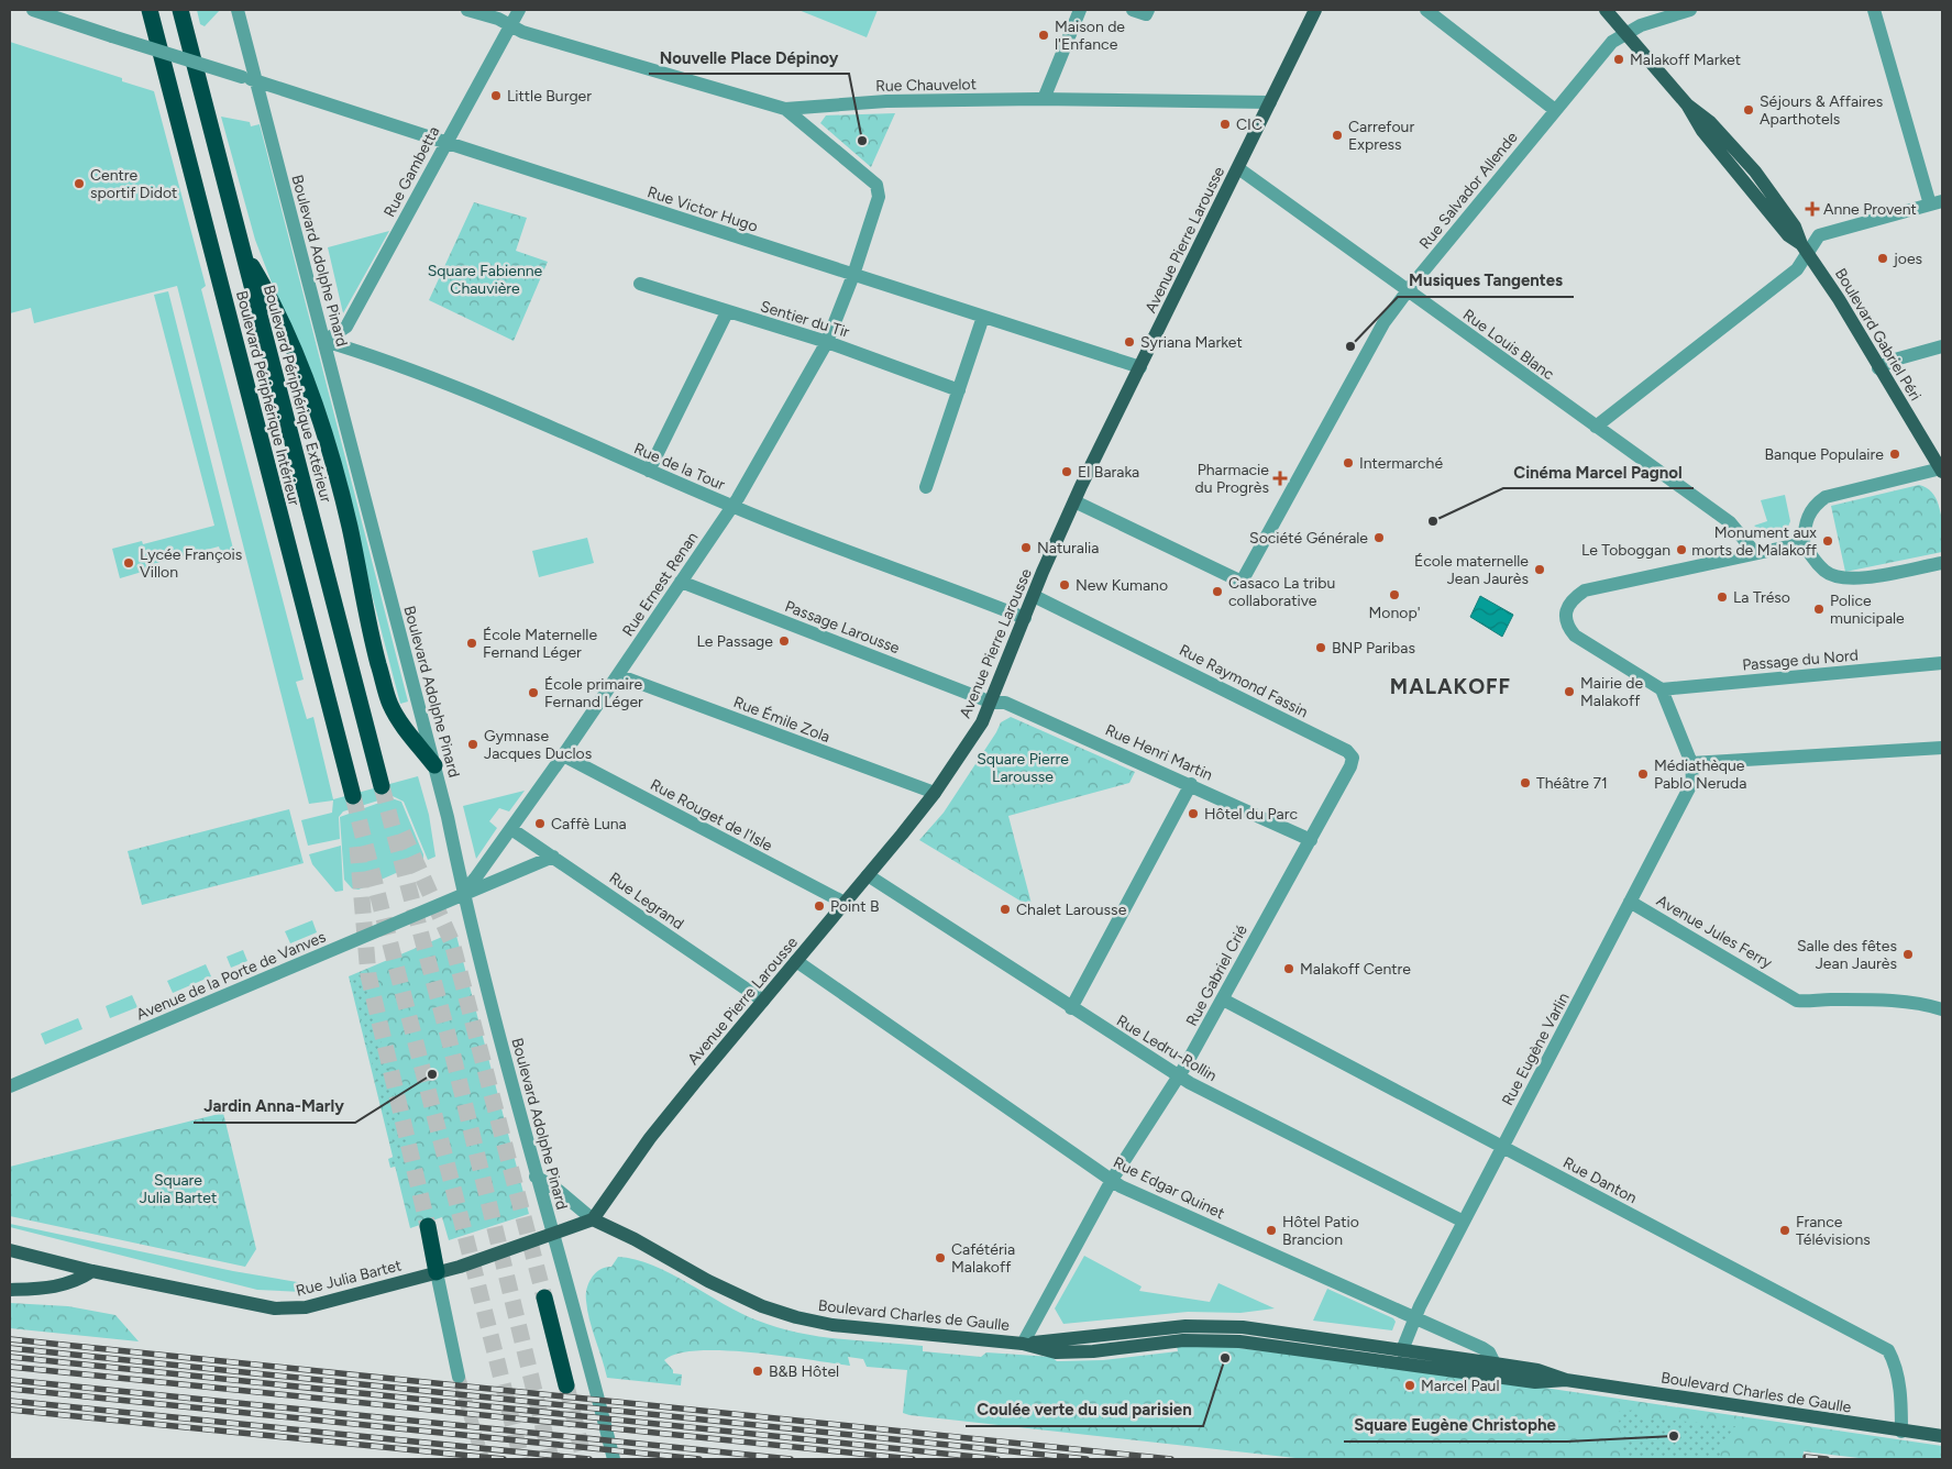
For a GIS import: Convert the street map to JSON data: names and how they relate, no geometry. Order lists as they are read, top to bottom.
{
  "streets": {
    "highway": ["Boulevard Périphérique Extérieur", "Boulevard Périphérique Intérieur"],
    "main road": [
      "Avenue Pierre Larousse",
      "Boulevard Gabriel Péri",
      "Rue Julia Bartet",
      "Boulevard Charles de Gaulle"
    ],
    "street": [
      "Rue Chauvelot",
      "Rue Gambetta",
      "Rue Salvador Allende",
      "Rue Victor Hugo",
      "Boulevard Adolphe Pinard",
      "Sentier du Tir",
      "Rue Louis Blanc",
      "Rue de la Tour",
      "Rue Ernest Renan",
      "Passage Larousse",
      "Passage du Nord",
      "Rue Raymond Fassin",
      "Rue Émile Zola",
      "Rue Henri Martin",
      "Rue Rouget de l'Isle",
      "Rue Legrand",
      "Avenue Jules Ferry",
      "Avenue de la Porte de Vanves",
      "Rue Gabriel Crié",
      "Rue Ledru-Rollin",
      "Rue Eugène Varlin",
      "Rue Danton",
      "Rue Edgar Quinet"
    ]
  },
  "crossings": [
    ["Rue Chauvelot", "Rue Gambetta"],
    ["Rue Chauvelot", "Avenue Pierre Larousse"],
    ["Rue Chauvelot", "Rue Ernest Renan"],
    ["Rue Gambetta", "Rue Victor Hugo"],
    ["Rue Gambetta", "Boulevard Adolphe Pinard"],
    ["Rue Gambetta", "Rue de la Tour"],
    ["Rue Salvador Allende", "Avenue Pierre Larousse"],
    ["Rue Salvador Allende", "Boulevard Gabriel Péri"],
    ["Rue Salvador Allende", "Rue Louis Blanc"],
    ["Rue Victor Hugo", "Avenue Pierre Larousse"],
    ["Rue Victor Hugo", "Boulevard Adolphe Pinard"],
    ["Rue Victor Hugo", "Rue Ernest Renan"],
    ["Avenue Pierre Larousse", "Rue Louis Blanc"],
    ["Avenue Pierre Larousse", "Rue de la Tour"],
    ["Avenue Pierre Larousse", "Passage Larousse"],
    ["Avenue Pierre Larousse", "Rue Raymond Fassin"],
    ["Avenue Pierre Larousse", "Rue Émile Zola"],
    ["Avenue Pierre Larousse", "Rue Henri Martin"],
    ["Avenue Pierre Larousse", "Rue Rouget de l'Isle"],
    ["Avenue Pierre Larousse", "Rue Legrand"],
    ["Avenue Pierre Larousse", "Rue Ledru-Rollin"],
    ["Avenue Pierre Larousse", "Rue Edgar Quinet"],
    ["Avenue Pierre Larousse", "Rue Julia Bartet"],
    ["Avenue Pierre Larousse", "Boulevard Charles de Gaulle"],
    ["Boulevard Adolphe Pinard", "Rue de la Tour"],
    ["Boulevard Adolphe Pinard", "Rue Ernest Renan"],
    ["Boulevard Adolphe Pinard", "Avenue de la Porte de Vanves"],
    ["Boulevard Adolphe Pinard", "Rue Julia Bartet"],
    ["Sentier du Tir", "Rue Ernest Renan"],
    ["Rue de la Tour", "Rue Ernest Renan"],
    ["Rue Ernest Renan", "Passage Larousse"],
    ["Rue Ernest Renan", "Rue Émile Zola"],
    ["Rue Ernest Renan", "Rue Rouget de l'Isle"],
    ["Rue Ernest Renan", "Rue Legrand"],
    ["Rue Ernest Renan", "Avenue de la Porte de Vanves"],
    ["Passage Larousse", "Rue Henri Martin"],
    ["Rue Raymond Fassin", "Rue Henri Martin"],
    ["Rue Raymond Fassin", "Rue Gabriel Crié"],
    ["Rue Henri Martin", "Rue Gabriel Crié"],
    ["Rue Legrand", "Avenue de la Porte de Vanves"],
    ["Avenue Jules Ferry", "Rue Eugène Varlin"],
    ["Rue Gabriel Crié", "Rue Ledru-Rollin"],
    ["Rue Gabriel Crié", "Rue Danton"],
    ["Rue Gabriel Crié", "Rue Edgar Quinet"],
    ["Rue Gabriel Crié", "Boulevard Charles de Gaulle"],
    ["Rue Ledru-Rollin", "Rue Eugène Varlin"],
    ["Rue Eugène Varlin", "Rue Danton"],
    ["Rue Eugène Varlin", "Rue Edgar Quinet"],
    ["Rue Eugène Varlin", "Boulevard Charles de Gaulle"],
    ["Rue Danton", "Boulevard Charles de Gaulle"],
    ["Rue Edgar Quinet", "Boulevard Charles de Gaulle"],
    ["Rue Julia Bartet", "Boulevard Charles de Gaulle"]
  ],
  "districts": ["MALAKOFF"],
  "parks": ["Square Fabienne Chauvière", "Square Pierre Larousse", "Square Julia Bartet"],
  "places": {
    "other": [
      "Maison de l'Enfance",
      "Malakoff Market",
      "Little Burger",
      "Séjours & Affaires Aparthotels",
      "CIC",
      "Carrefour Express",
      "Nouvelle Place Dépinoy",
      "Centre sportif Didot",
      "joes",
      "Syriana Market",
      "Musiques Tangentes",
      "Banque Populaire",
      "Intermarché",
      "El Baraka",
      "Cinéma Marcel Pagnol",
      "Société Générale",
      "Monument aux morts de Malakoff",
      "Naturalia",
      "Le Toboggan",
      "Lycée François Villon",
      "École maternelle Jean Jaurès",
      "New Kumano",
      "Casaco La tribu collaborative",
      "Monop'",
      "La Tréso",
      "Police municipale",
      "Le Passage",
      "École Maternelle Fernand Léger",
      "BNP Paribas",
      "Mairie de Malakoff",
      "École primaire Fernand Léger",
      "Gymnase Jacques Duclos",
      "Médiathèque Pablo Neruda",
      "Théâtre 71",
      "Hôtel du Parc",
      "Caffè Luna",
      "Point B",
      "Chalet Larousse",
      "Salle des fêtes Jean Jaurès",
      "Malakoff Centre",
      "Jardin Anna-Marly",
      "Hôtel Patio Brancion",
      "France Télévisions",
      "Cafétéria Malakoff",
      "Coulée verte du sud parisien",
      "B&B Hôtel",
      "Marcel Paul",
      "Square Eugène Christophe"
    ],
    "health": ["Anne Provent", "Pharmacie du Progrès"]
  }
}
